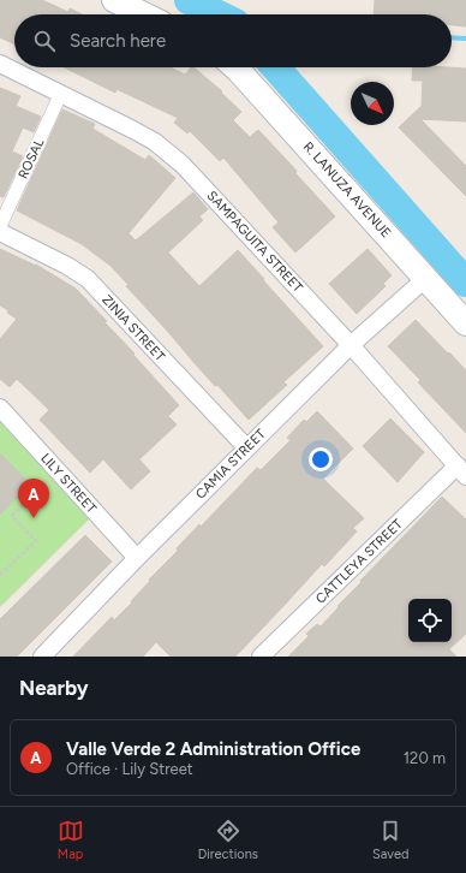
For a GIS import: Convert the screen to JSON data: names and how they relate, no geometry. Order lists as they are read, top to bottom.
{
  "streets": {
    "main road": ["R. LANUZA AVENUE"],
    "street": [
      "ROSAL",
      "SAMPAGUITA STREET",
      "ZINIA STREET",
      "CAMIA STREET",
      "LILY STREET",
      "CATTLEYA STREET"
    ]
  },
  "crossings": [
    ["ROSAL", "SAMPAGUITA STREET"],
    ["R. LANUZA AVENUE", "CAMIA STREET"],
    ["SAMPAGUITA STREET", "CAMIA STREET"],
    ["SAMPAGUITA STREET", "CATTLEYA STREET"],
    ["ZINIA STREET", "CAMIA STREET"],
    ["CAMIA STREET", "LILY STREET"]
  ],
  "north": "bottom right",
  "page": {
    "search": "Search here",
    "pins": "A",
    "heading": "Nearby",
    "list": [
      {
        "mark": "A",
        "name": "Valle Verde 2 Administration Office",
        "note": "Office · Lily Street",
        "value": "120 m"
      }
    ],
    "nav": ["Map", "Directions", "Saved"]
  }
}
